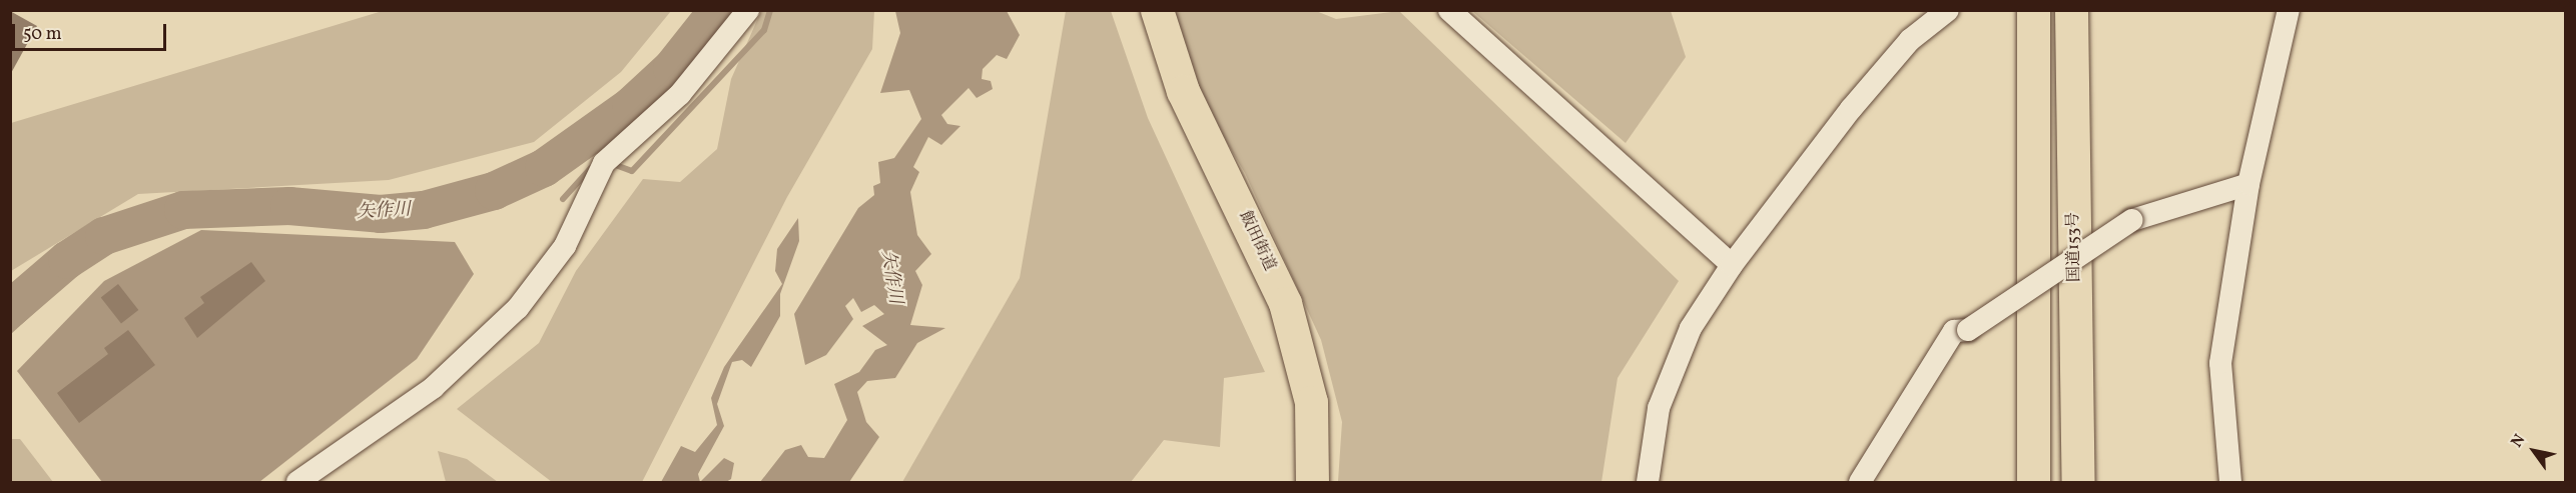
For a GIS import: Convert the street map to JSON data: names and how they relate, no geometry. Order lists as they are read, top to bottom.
{
  "streets": {
    "highway": ["飯田街道", "国道153号"]
  },
  "water": ["矢作川"],
  "scale_bar": "50 m",
  "north": "top left"
}
